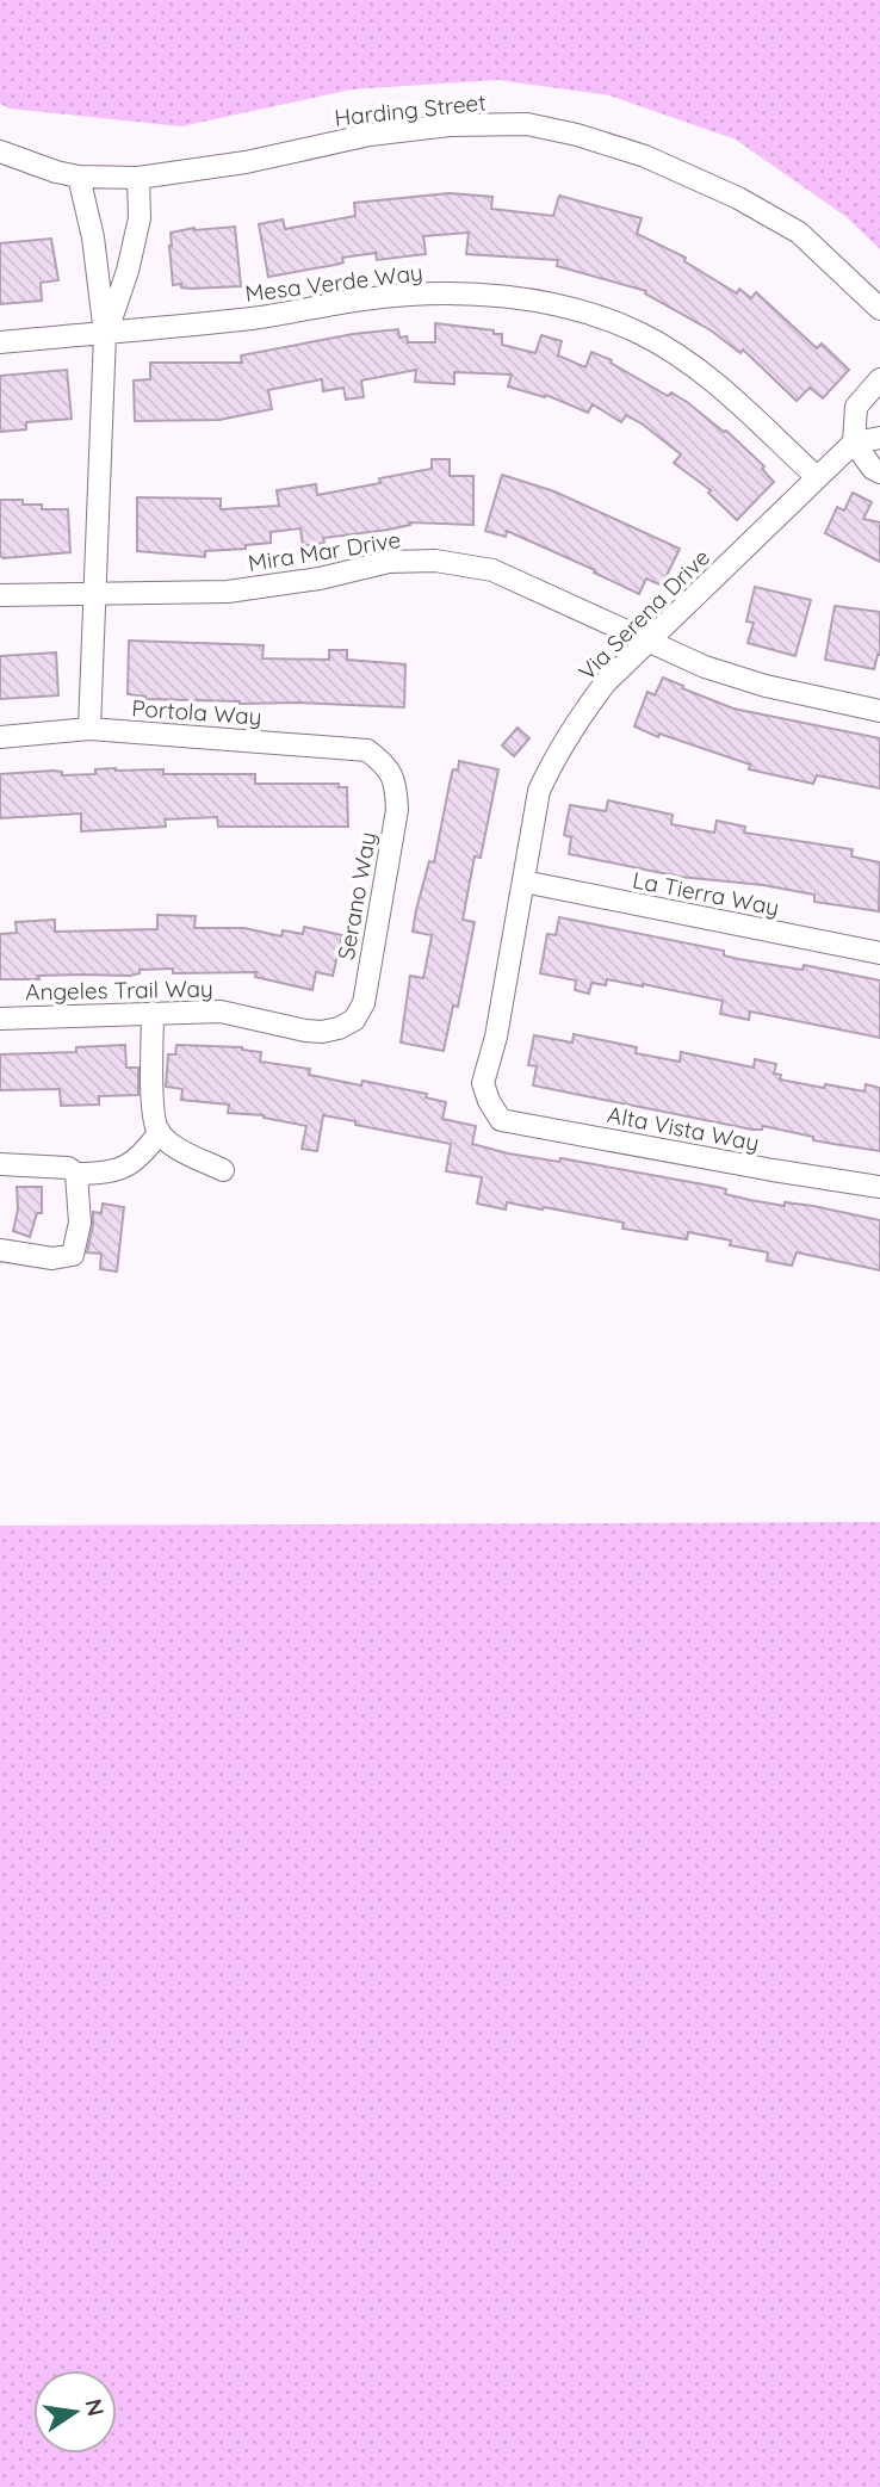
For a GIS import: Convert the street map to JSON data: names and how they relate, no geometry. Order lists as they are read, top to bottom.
{
  "streets": {
    "street": [
      "Harding Street",
      "Mesa Verde Way",
      "Mira Mar Drive",
      "Via Serena Drive",
      "Portola Way",
      "La Tierra Way",
      "Serano Way",
      "Angeles Trail Way",
      "Alta Vista Way"
    ]
  },
  "crossings": [
    ["Mesa Verde Way", "Via Serena Drive"],
    ["Mira Mar Drive", "Via Serena Drive"],
    ["Via Serena Drive", "La Tierra Way"],
    ["Via Serena Drive", "Alta Vista Way"],
    ["Portola Way", "Serano Way"],
    ["Serano Way", "Angeles Trail Way"]
  ],
  "north": "right"
}
